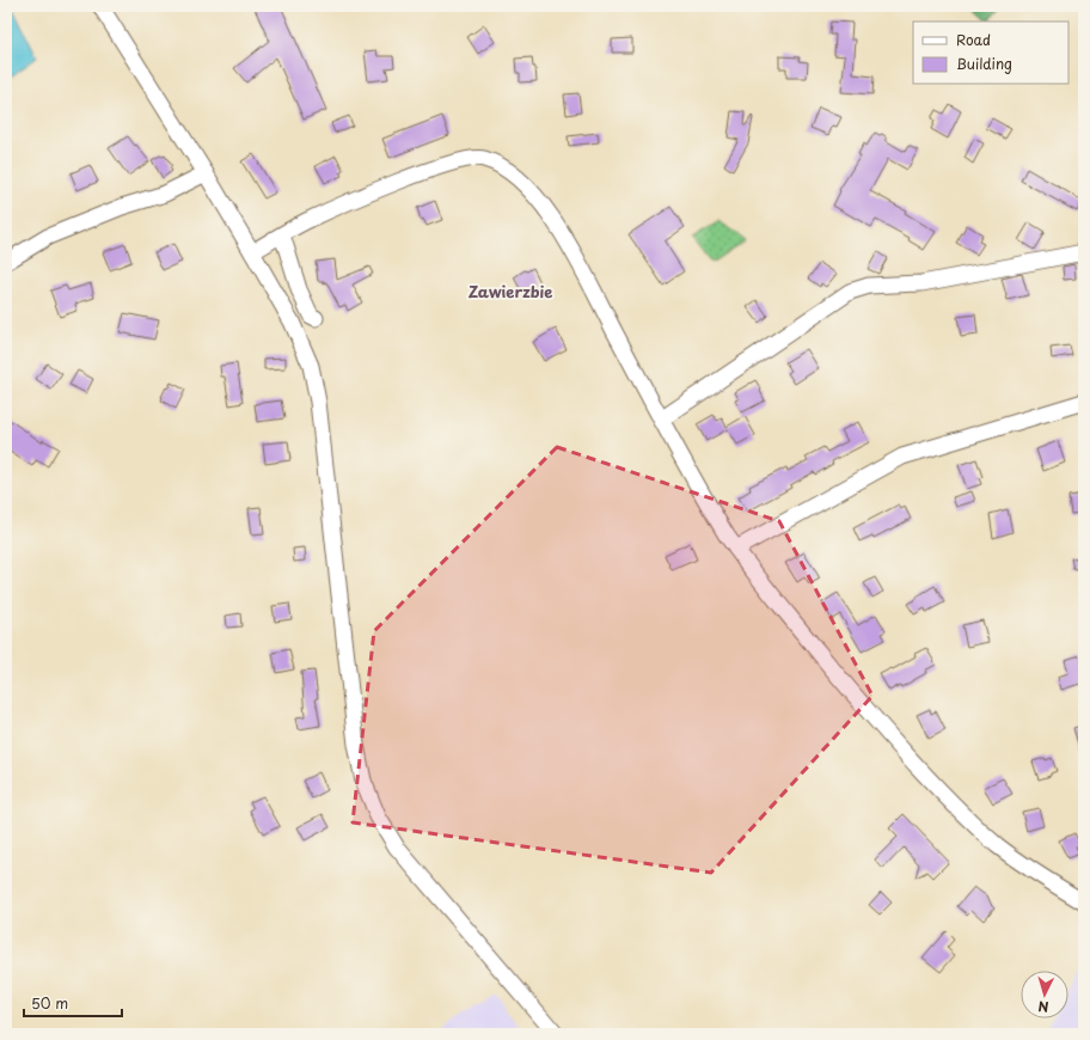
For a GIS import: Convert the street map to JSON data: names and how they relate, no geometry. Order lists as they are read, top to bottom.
{
  "districts": ["Zawierzbie"],
  "legend": ["Road", "Building"],
  "scale_bar": "50 m",
  "north": "bottom"
}
